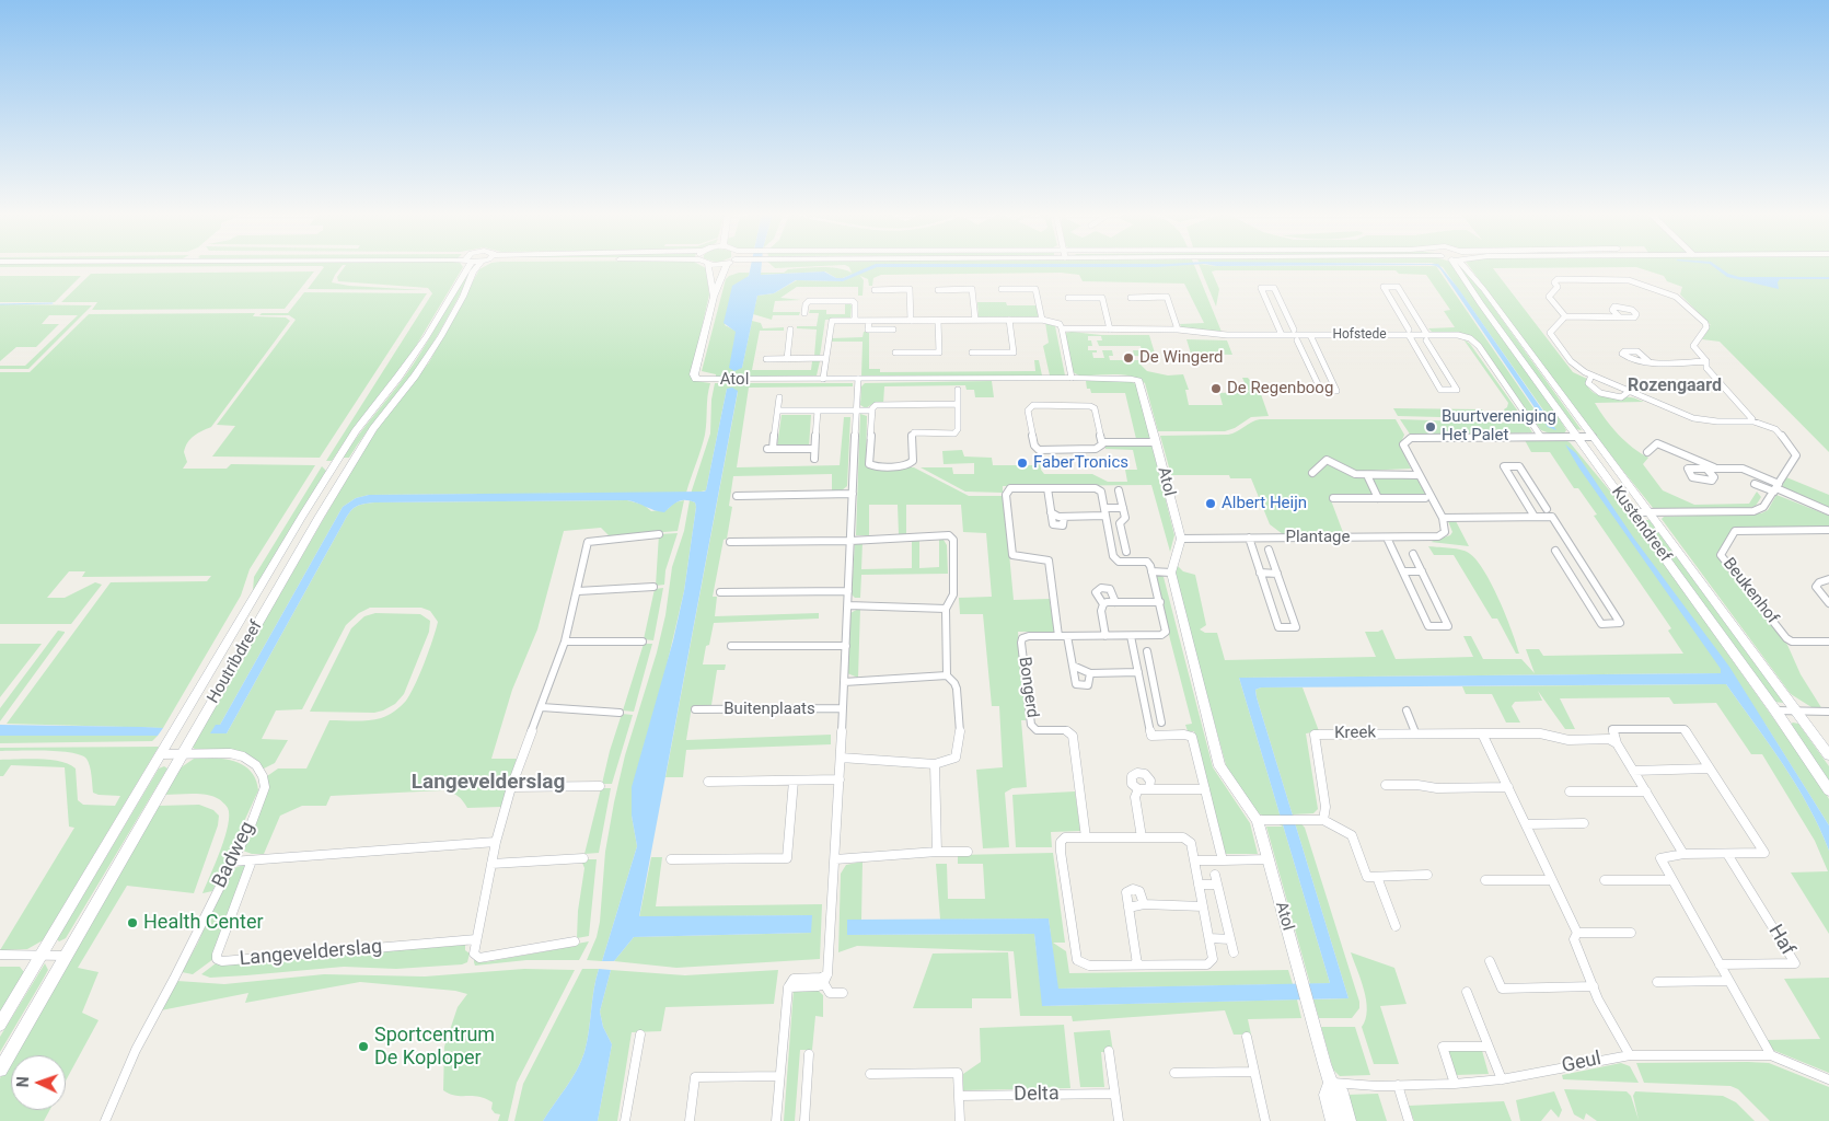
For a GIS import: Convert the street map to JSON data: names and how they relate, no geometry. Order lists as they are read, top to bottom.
{
  "streets": {
    "main road": ["Atol", "Kustendreef", "Houtribdreef"],
    "street": [
      "Hofstede",
      "Plantage",
      "Beukenhof",
      "Bongerd",
      "Buitenplaats",
      "Kreek",
      "Badweg",
      "Haf",
      "Langevelderslag",
      "Geul",
      "Delta"
    ]
  },
  "crossings": [
    ["Atol", "Plantage"],
    ["Atol", "Geul"],
    ["Houtribdreef", "Badweg"]
  ],
  "districts": ["Rozengaard", "Langevelderslag"],
  "places": [
    "De Wingerd",
    "De Regenboog",
    "Buurtvereniging Het Palet",
    "FaberTronics",
    "Albert Heijn",
    "Health Center",
    "Sportcentrum De Koploper"
  ],
  "north": "left"
}
